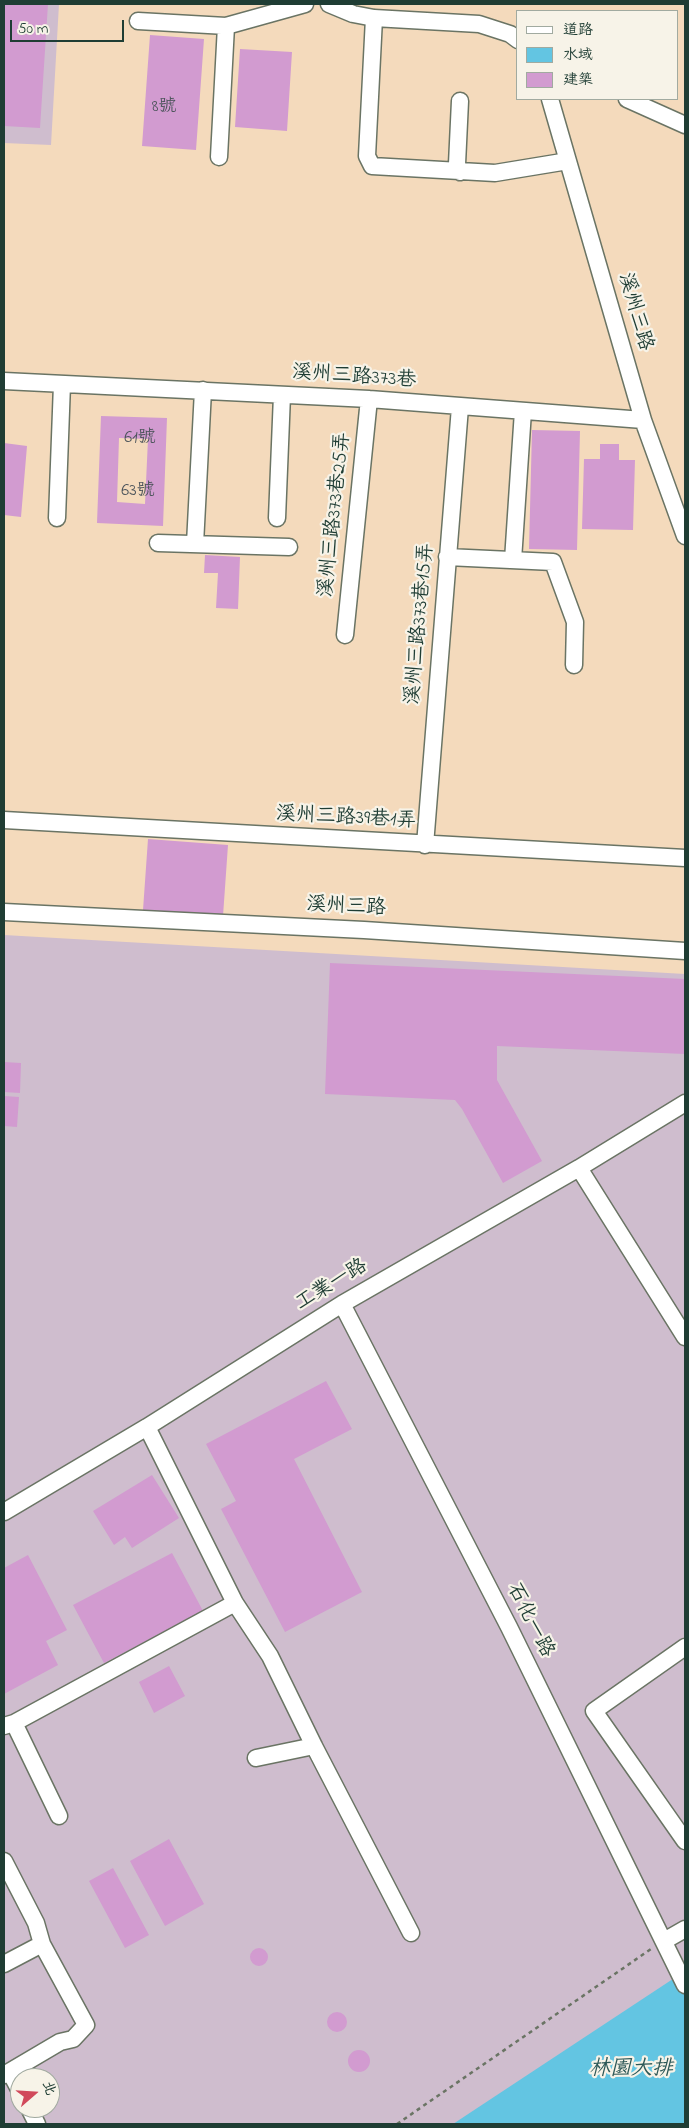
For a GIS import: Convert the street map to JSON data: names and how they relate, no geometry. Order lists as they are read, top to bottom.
{
  "streets": {
    "street": [
      "溪州三路",
      "溪州三路373巷",
      "溪州三路373巷25弄",
      "溪州三路373巷15弄",
      "溪州三路39巷1弄",
      "工業一路",
      "石化一路"
    ]
  },
  "crossings": [
    ["溪州三路", "溪州三路373巷"],
    ["溪州三路373巷", "溪州三路373巷25弄"],
    ["溪州三路373巷", "溪州三路373巷15弄"],
    ["溪州三路373巷15弄", "溪州三路39巷1弄"],
    ["工業一路", "石化一路"]
  ],
  "water": ["林園大排"],
  "house_numbers": ["8號", "61號", "63號"],
  "legend": ["道路", "水域", "建築"],
  "scale_bar": "50 m",
  "north": "right"
}
